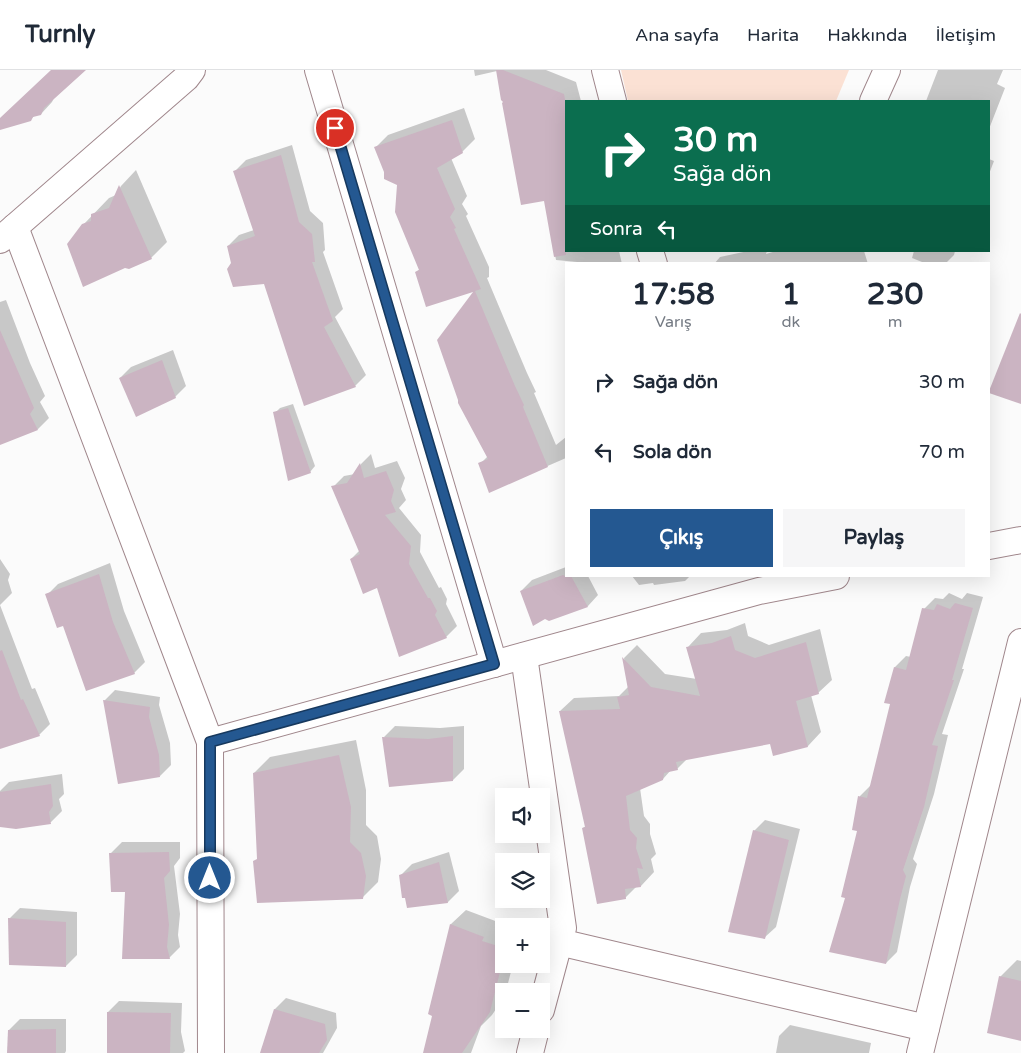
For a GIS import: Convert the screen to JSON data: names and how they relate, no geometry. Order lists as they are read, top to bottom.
{
  "page": {
    "header": "Turnly",
    "nav": [
      "Ana sayfa",
      "Harita",
      "Hakkında",
      "İletişim"
    ],
    "turn": ["30 m", "Sağa dön"],
    "then": "Sonra",
    "eta": [
      "17:58",
      "Varış",
      "1",
      "dk",
      "230",
      "m"
    ],
    "list": [
      {
        "name": "Sağa dön",
        "value": "30 m"
      },
      {
        "name": "Sola dön",
        "value": "70 m"
      }
    ],
    "buttons": ["Çıkış", "Paylaş"],
    "map_buttons": ["+", "−"]
  }
}
